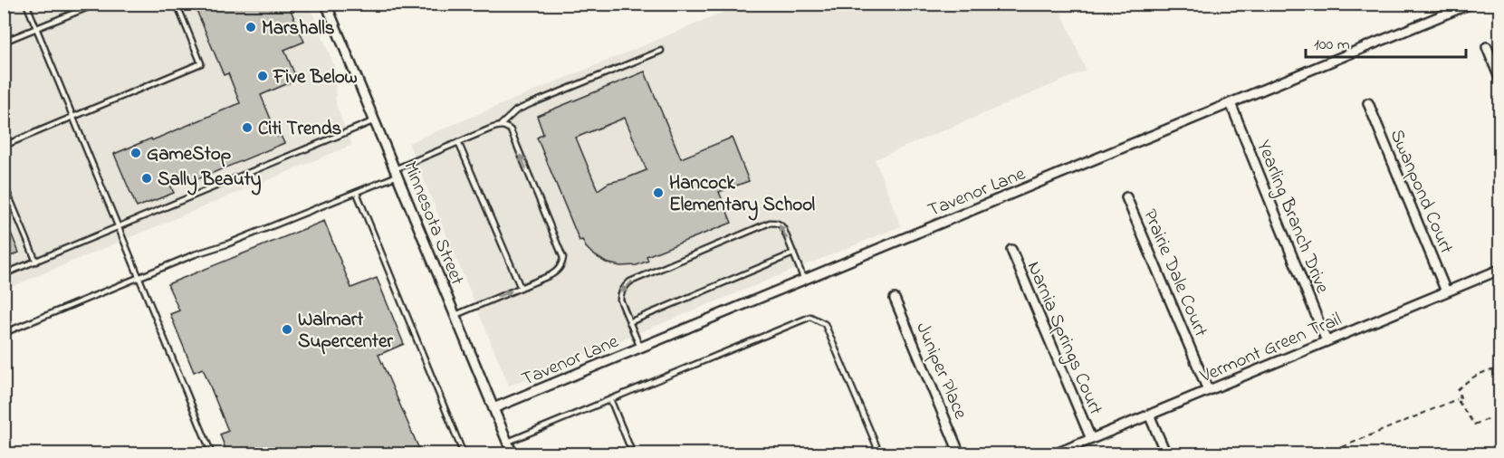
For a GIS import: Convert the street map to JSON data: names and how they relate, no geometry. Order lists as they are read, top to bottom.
{
  "streets": {
    "street": [
      "Tavenor Lane",
      "Swanpond Court",
      "Yearling Branch Drive",
      "Minnesota Street",
      "Prairie Dale Court",
      "Narnia Springs Court",
      "Vermont Green Trail",
      "Juniper Place"
    ]
  },
  "crossings": [
    ["Tavenor Lane", "Yearling Branch Drive"],
    ["Tavenor Lane", "Minnesota Street"],
    ["Swanpond Court", "Vermont Green Trail"],
    ["Yearling Branch Drive", "Vermont Green Trail"],
    ["Prairie Dale Court", "Vermont Green Trail"],
    ["Narnia Springs Court", "Vermont Green Trail"]
  ],
  "places": [
    "Marshalls",
    "Five Below",
    "Citi Trends",
    "GameStop",
    "Sally Beauty",
    "Hancock Elementary School",
    "Walmart Supercenter"
  ],
  "scale_bar": "100 m"
}
